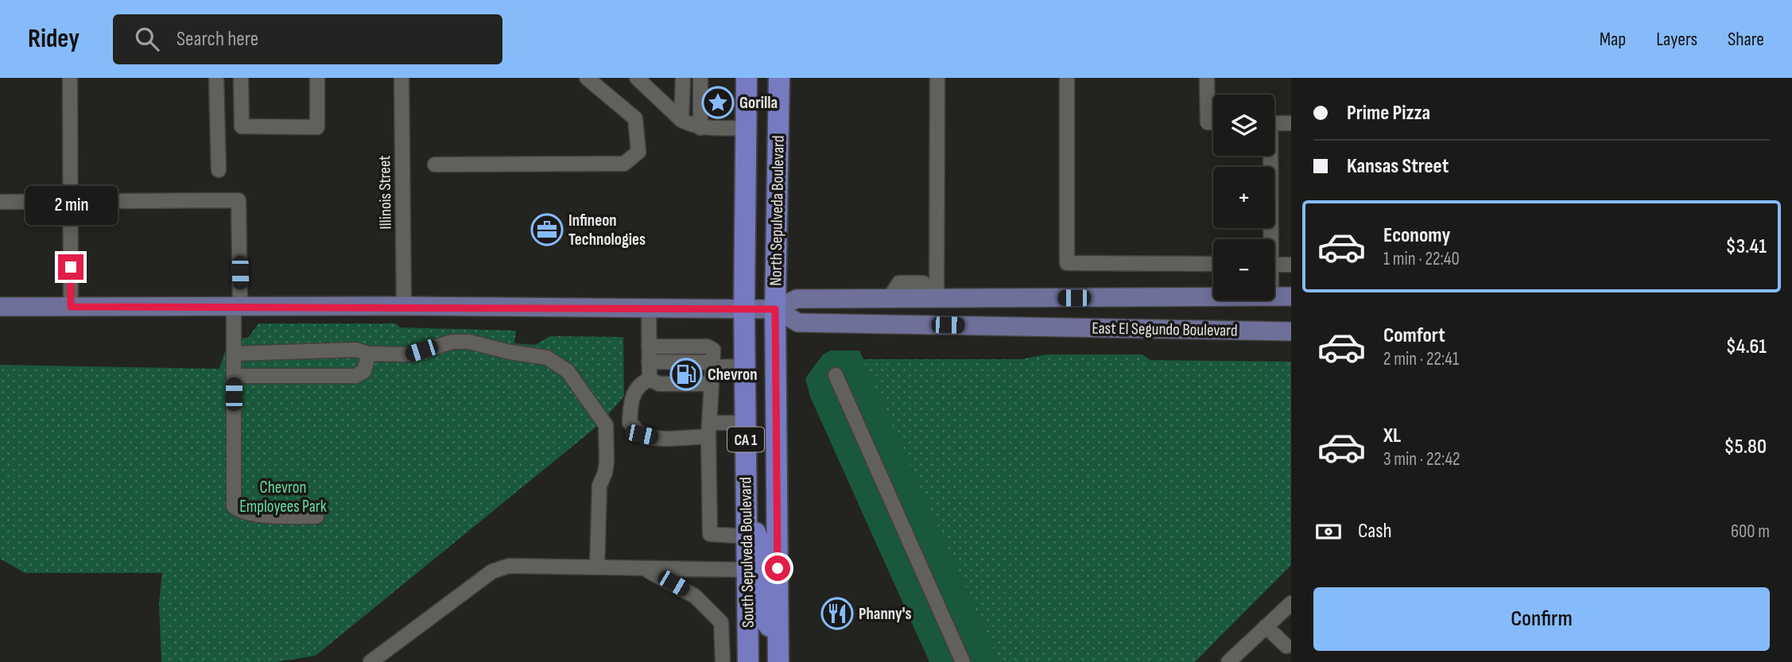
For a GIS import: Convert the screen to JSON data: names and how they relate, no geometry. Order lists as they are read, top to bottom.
{
  "streets": {
    "highway": ["North Sepulveda Boulevard", "CA 1", "South Sepulveda Boulevard"],
    "main road": ["East El Segundo Boulevard"],
    "street": ["Illinois Street"]
  },
  "crossings": [
    ["Illinois Street", "East El Segundo Boulevard"],
    ["North Sepulveda Boulevard", "East El Segundo Boulevard"],
    ["North Sepulveda Boulevard", "South Sepulveda Boulevard"],
    ["East El Segundo Boulevard", "South Sepulveda Boulevard"]
  ],
  "parks": ["Chevron Employees Park"],
  "places": {
    "place": ["Gorilla"],
    "office": ["Infineon Technologies"],
    "fuel station": ["Chevron"],
    "restaurant": ["Phanny's"]
  },
  "page": {
    "header": "Ridey",
    "search": "Search here",
    "nav": ["Map", "Layers", "Share"],
    "banner": ["Prime Pizza", "Kansas Street"],
    "map_buttons": ["+", "−"],
    "bubble": "2 min",
    "list": [
      {
        "name": "Economy",
        "note": "1 min · 22:40",
        "value": "$3.41"
      },
      {
        "name": "Comfort",
        "note": "2 min · 22:41",
        "value": "$4.61"
      },
      {
        "name": "XL",
        "note": "3 min · 22:42",
        "value": "$5.80"
      }
    ],
    "pay": ["Cash", "600 m"],
    "buttons": "Confirm"
  }
}
